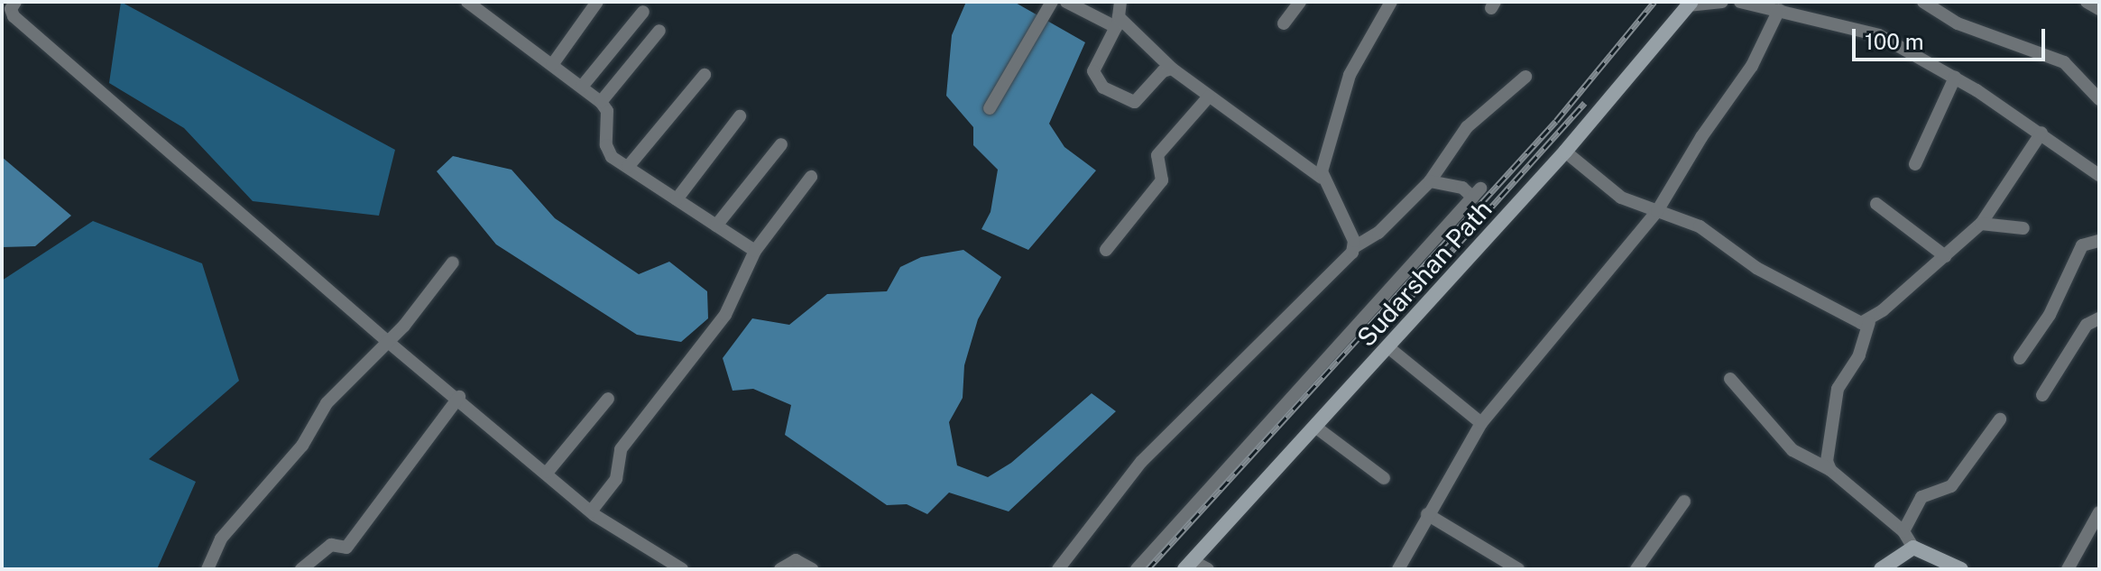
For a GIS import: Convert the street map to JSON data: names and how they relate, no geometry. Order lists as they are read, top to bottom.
{
  "streets": {
    "main road": ["Sudarshan Path"]
  },
  "scale_bar": "100 m"
}
